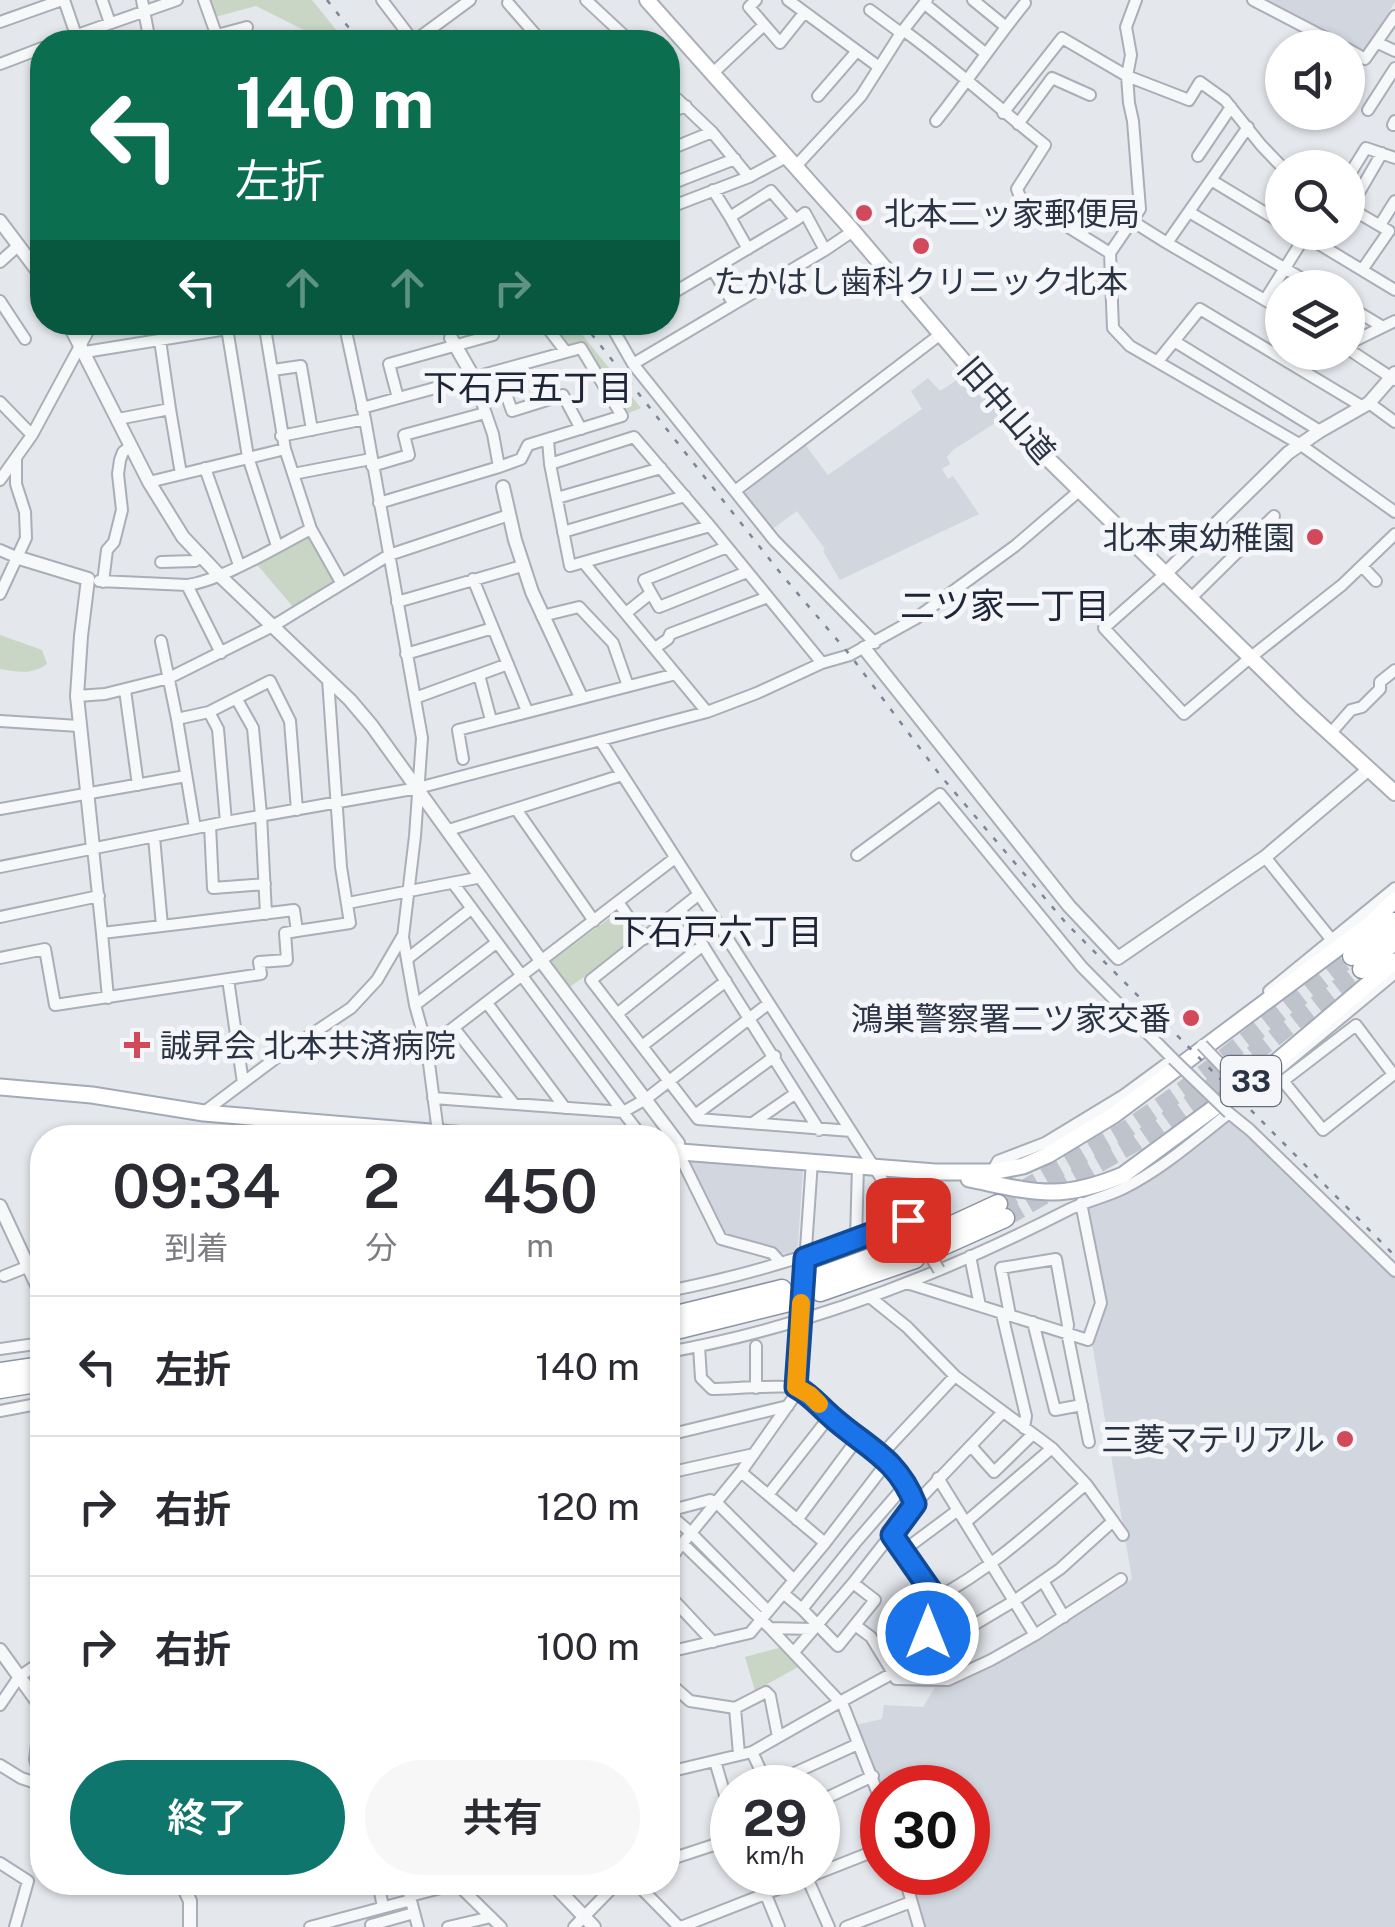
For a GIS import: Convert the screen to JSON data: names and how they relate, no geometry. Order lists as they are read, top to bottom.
{
  "streets": {
    "main road": ["旧中山道", "33"]
  },
  "districts": ["下石戸五丁目", "二ツ家一丁目", "下石戸六丁目"],
  "places": {
    "other": [
      "北本二ッ家郵便局",
      "たかはし歯科クリニック北本",
      "北本東幼稚園",
      "鴻巣警察署二ツ家交番",
      "三菱マテリアル"
    ],
    "health": ["誠昇会 北本共済病院"]
  },
  "page": {
    "turn": ["140 m", "左折"],
    "eta": [
      "09:34",
      "到着",
      "2",
      "分",
      "450",
      "m"
    ],
    "list": [
      {
        "name": "左折",
        "value": "140 m"
      },
      {
        "name": "右折",
        "value": "120 m"
      },
      {
        "name": "右折",
        "value": "100 m"
      }
    ],
    "buttons": ["終了", "共有"],
    "speed": "29 km/h",
    "limit": "30"
  }
}
